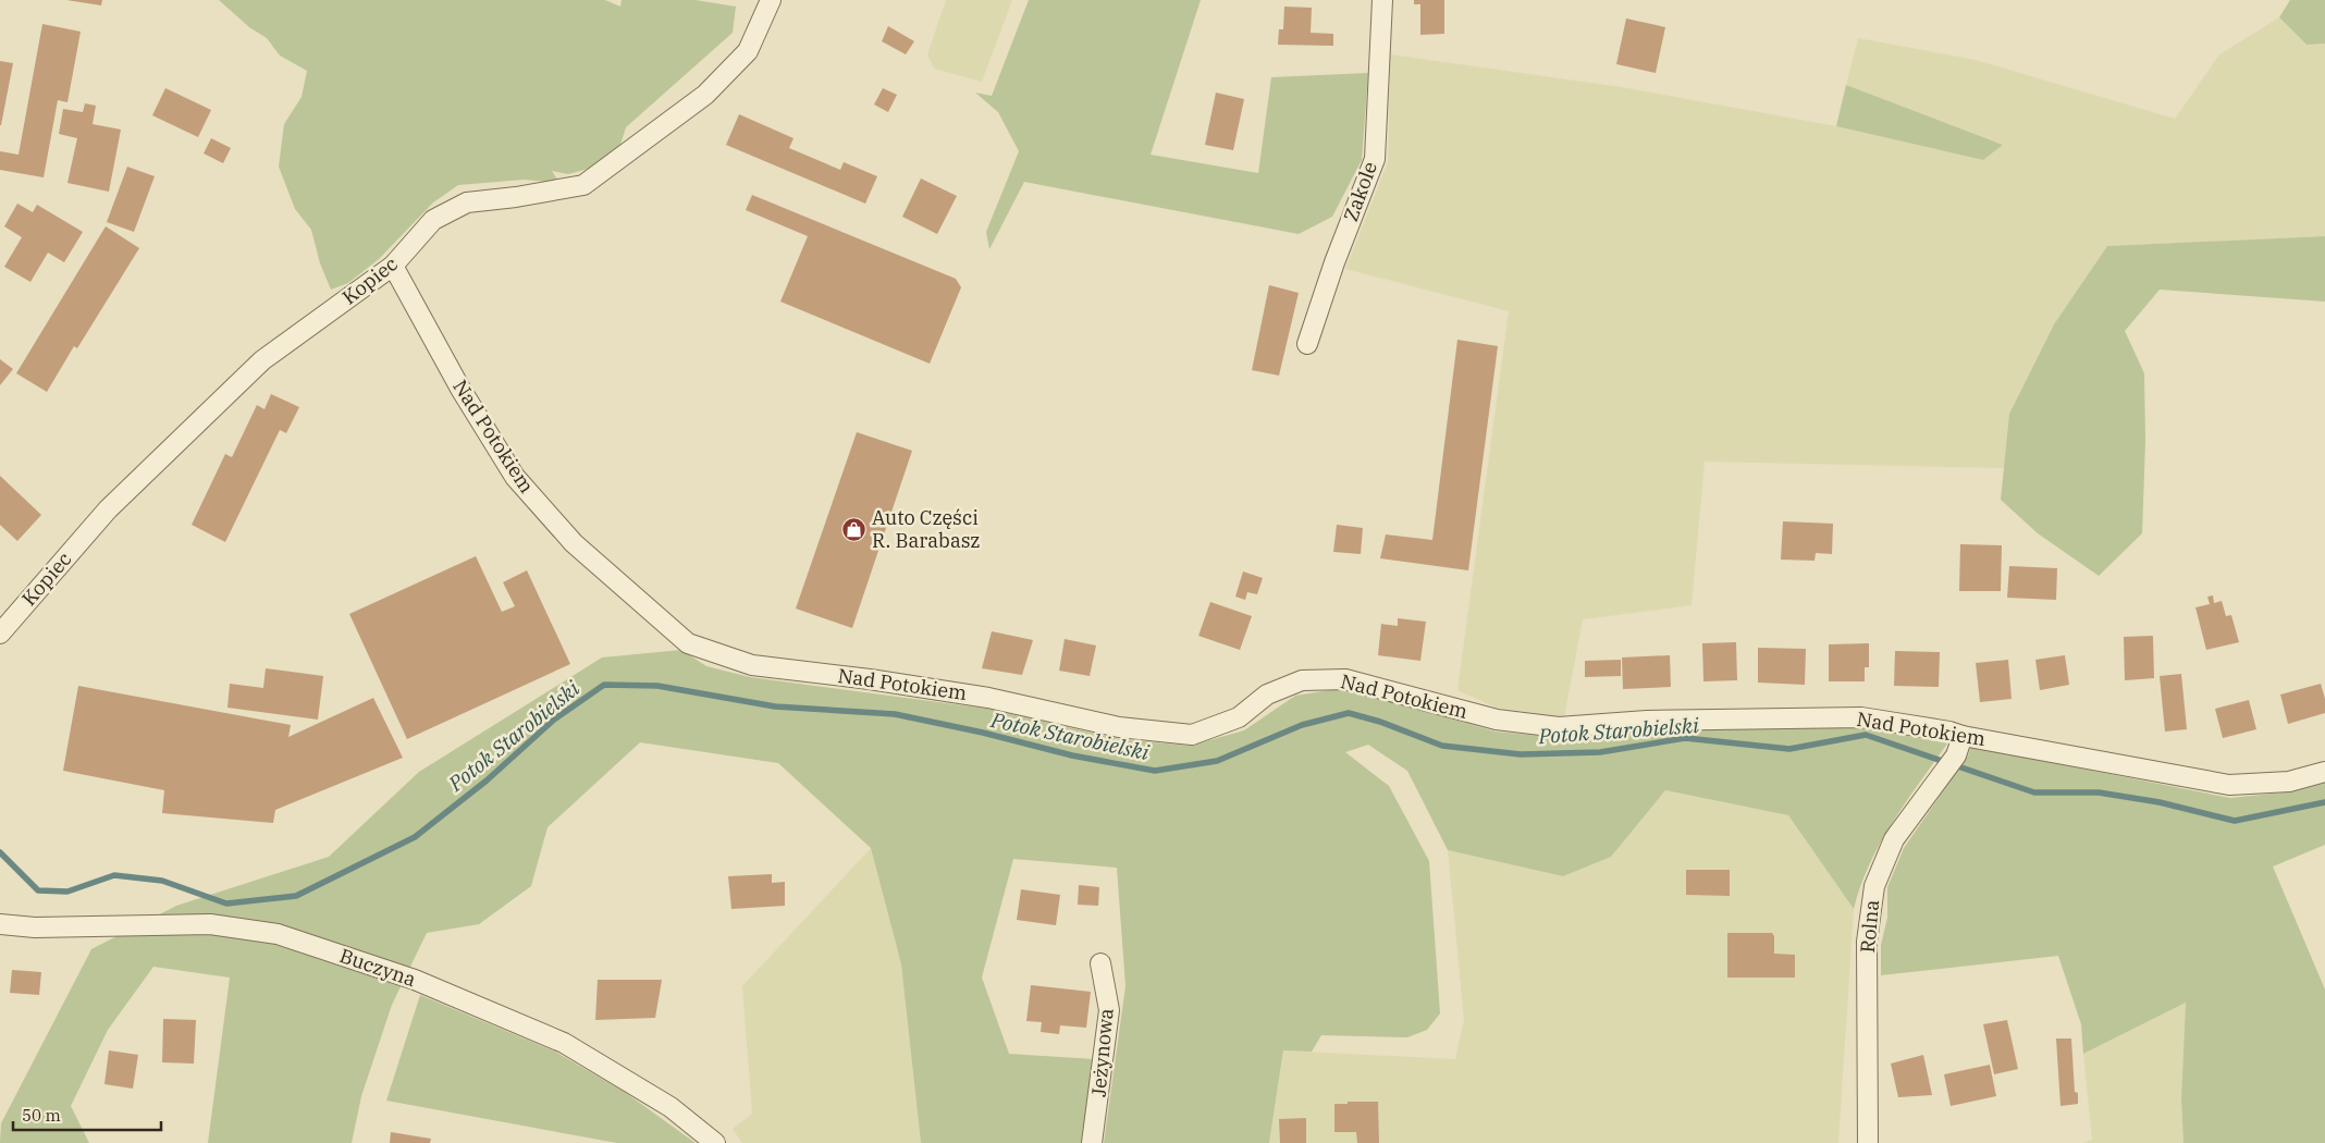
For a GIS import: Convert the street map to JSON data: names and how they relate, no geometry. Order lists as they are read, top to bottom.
{
  "streets": {
    "street": [
      "Zakole",
      "Kopiec",
      "Nad Potokiem",
      "Rolna",
      "Buczyna",
      "Jeżynowa"
    ]
  },
  "crossings": [
    ["Kopiec", "Nad Potokiem"],
    ["Nad Potokiem", "Rolna"]
  ],
  "water": ["Potok Starobielski"],
  "places": {
    "shop": ["Auto Części R. Barabasz"]
  },
  "scale_bar": "50 m"
}
